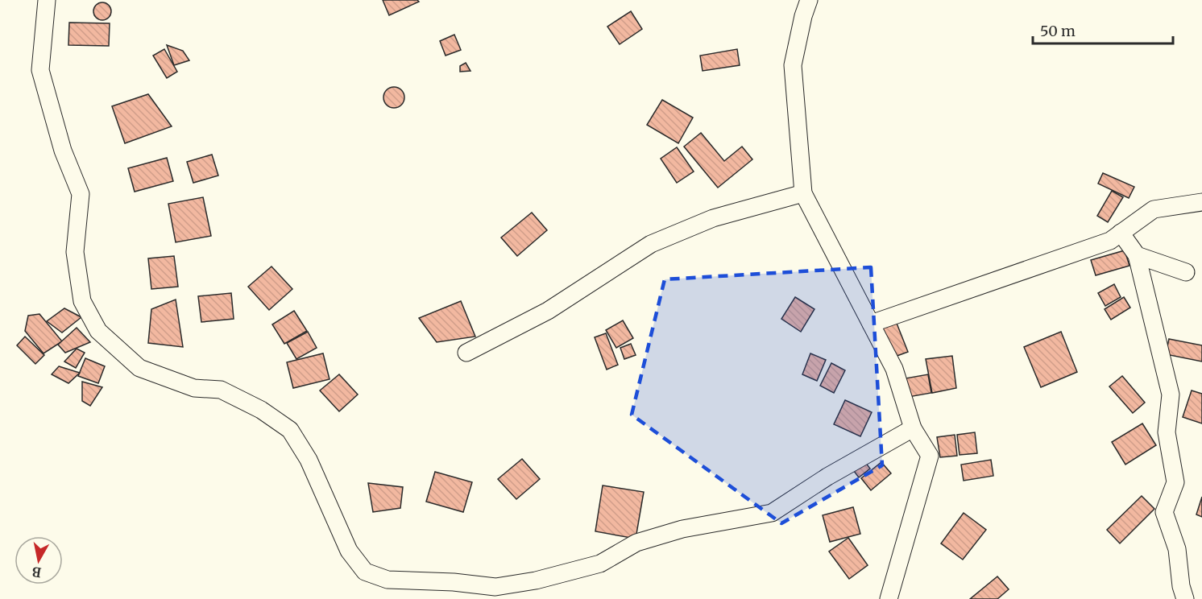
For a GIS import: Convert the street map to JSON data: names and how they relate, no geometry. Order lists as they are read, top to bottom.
{
  "scale_bar": "50 m",
  "north": "bottom"
}
